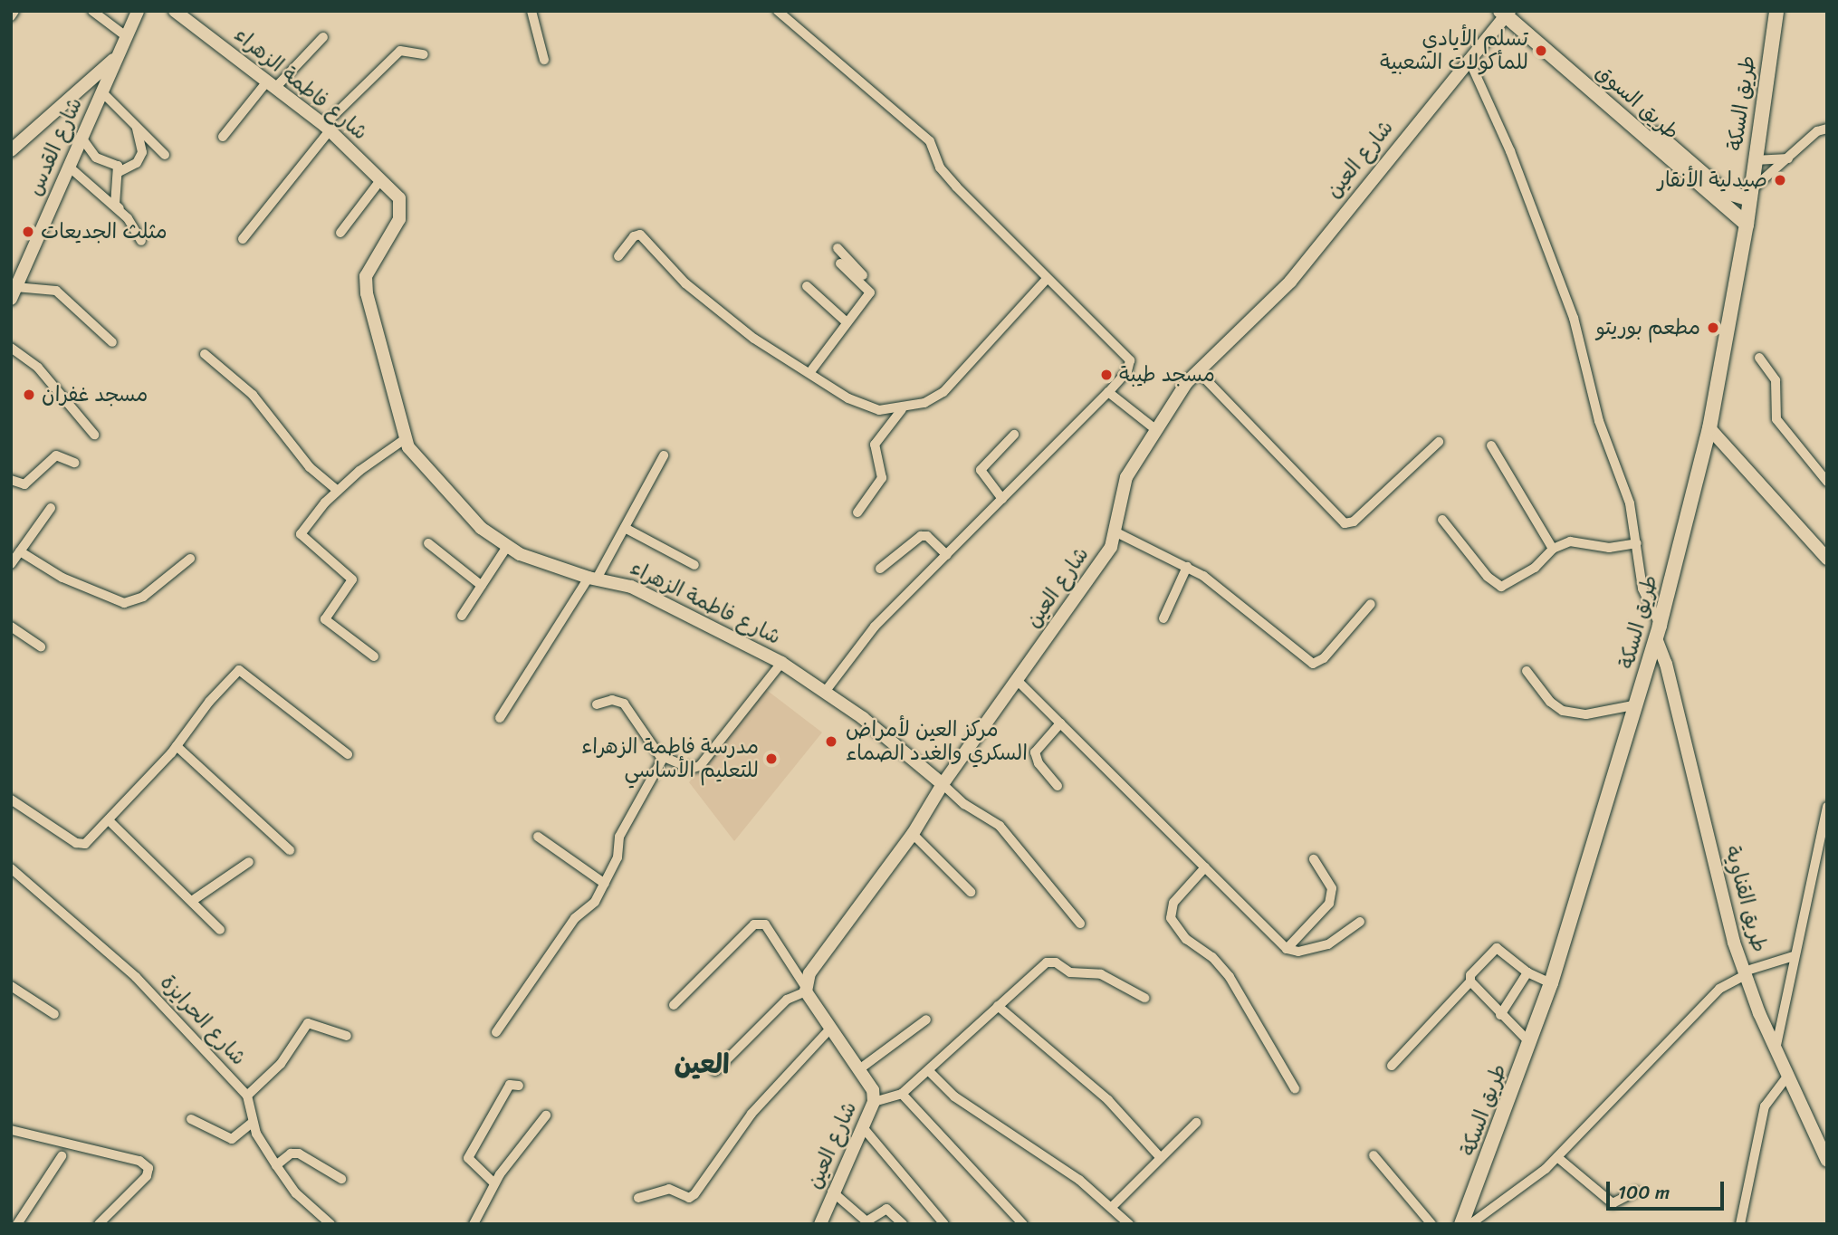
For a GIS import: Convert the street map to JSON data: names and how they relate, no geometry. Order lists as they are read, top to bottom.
{
  "streets": {
    "main road": ["طريق السوق", "طريق السكة"],
    "street": [
      "شارع فاطمة الزهراء",
      "شارع القدس",
      "شارع العين",
      "طريق القناوية",
      "شارع الحرايزة"
    ]
  },
  "crossings": [
    ["شارع فاطمة الزهراء", "شارع العين"],
    ["طريق السوق", "طريق السكة"],
    ["طريق السوق", "شارع العين"],
    ["طريق السكة", "طريق القناوية"]
  ],
  "districts": ["العين"],
  "places": [
    "تسلم الأيادي للمأكولات الشعبية",
    "صيدلية الأنقار",
    "مثلث الجديعات",
    "مطعم بوريتو",
    "مسجد طيبة",
    "مسجد غفران",
    "مركز العين لأمراض السكري والغدد الصماء",
    "مدرسة فاطمة الزهراء للتعليم الأساسي"
  ],
  "scale_bar": "100 m"
}
